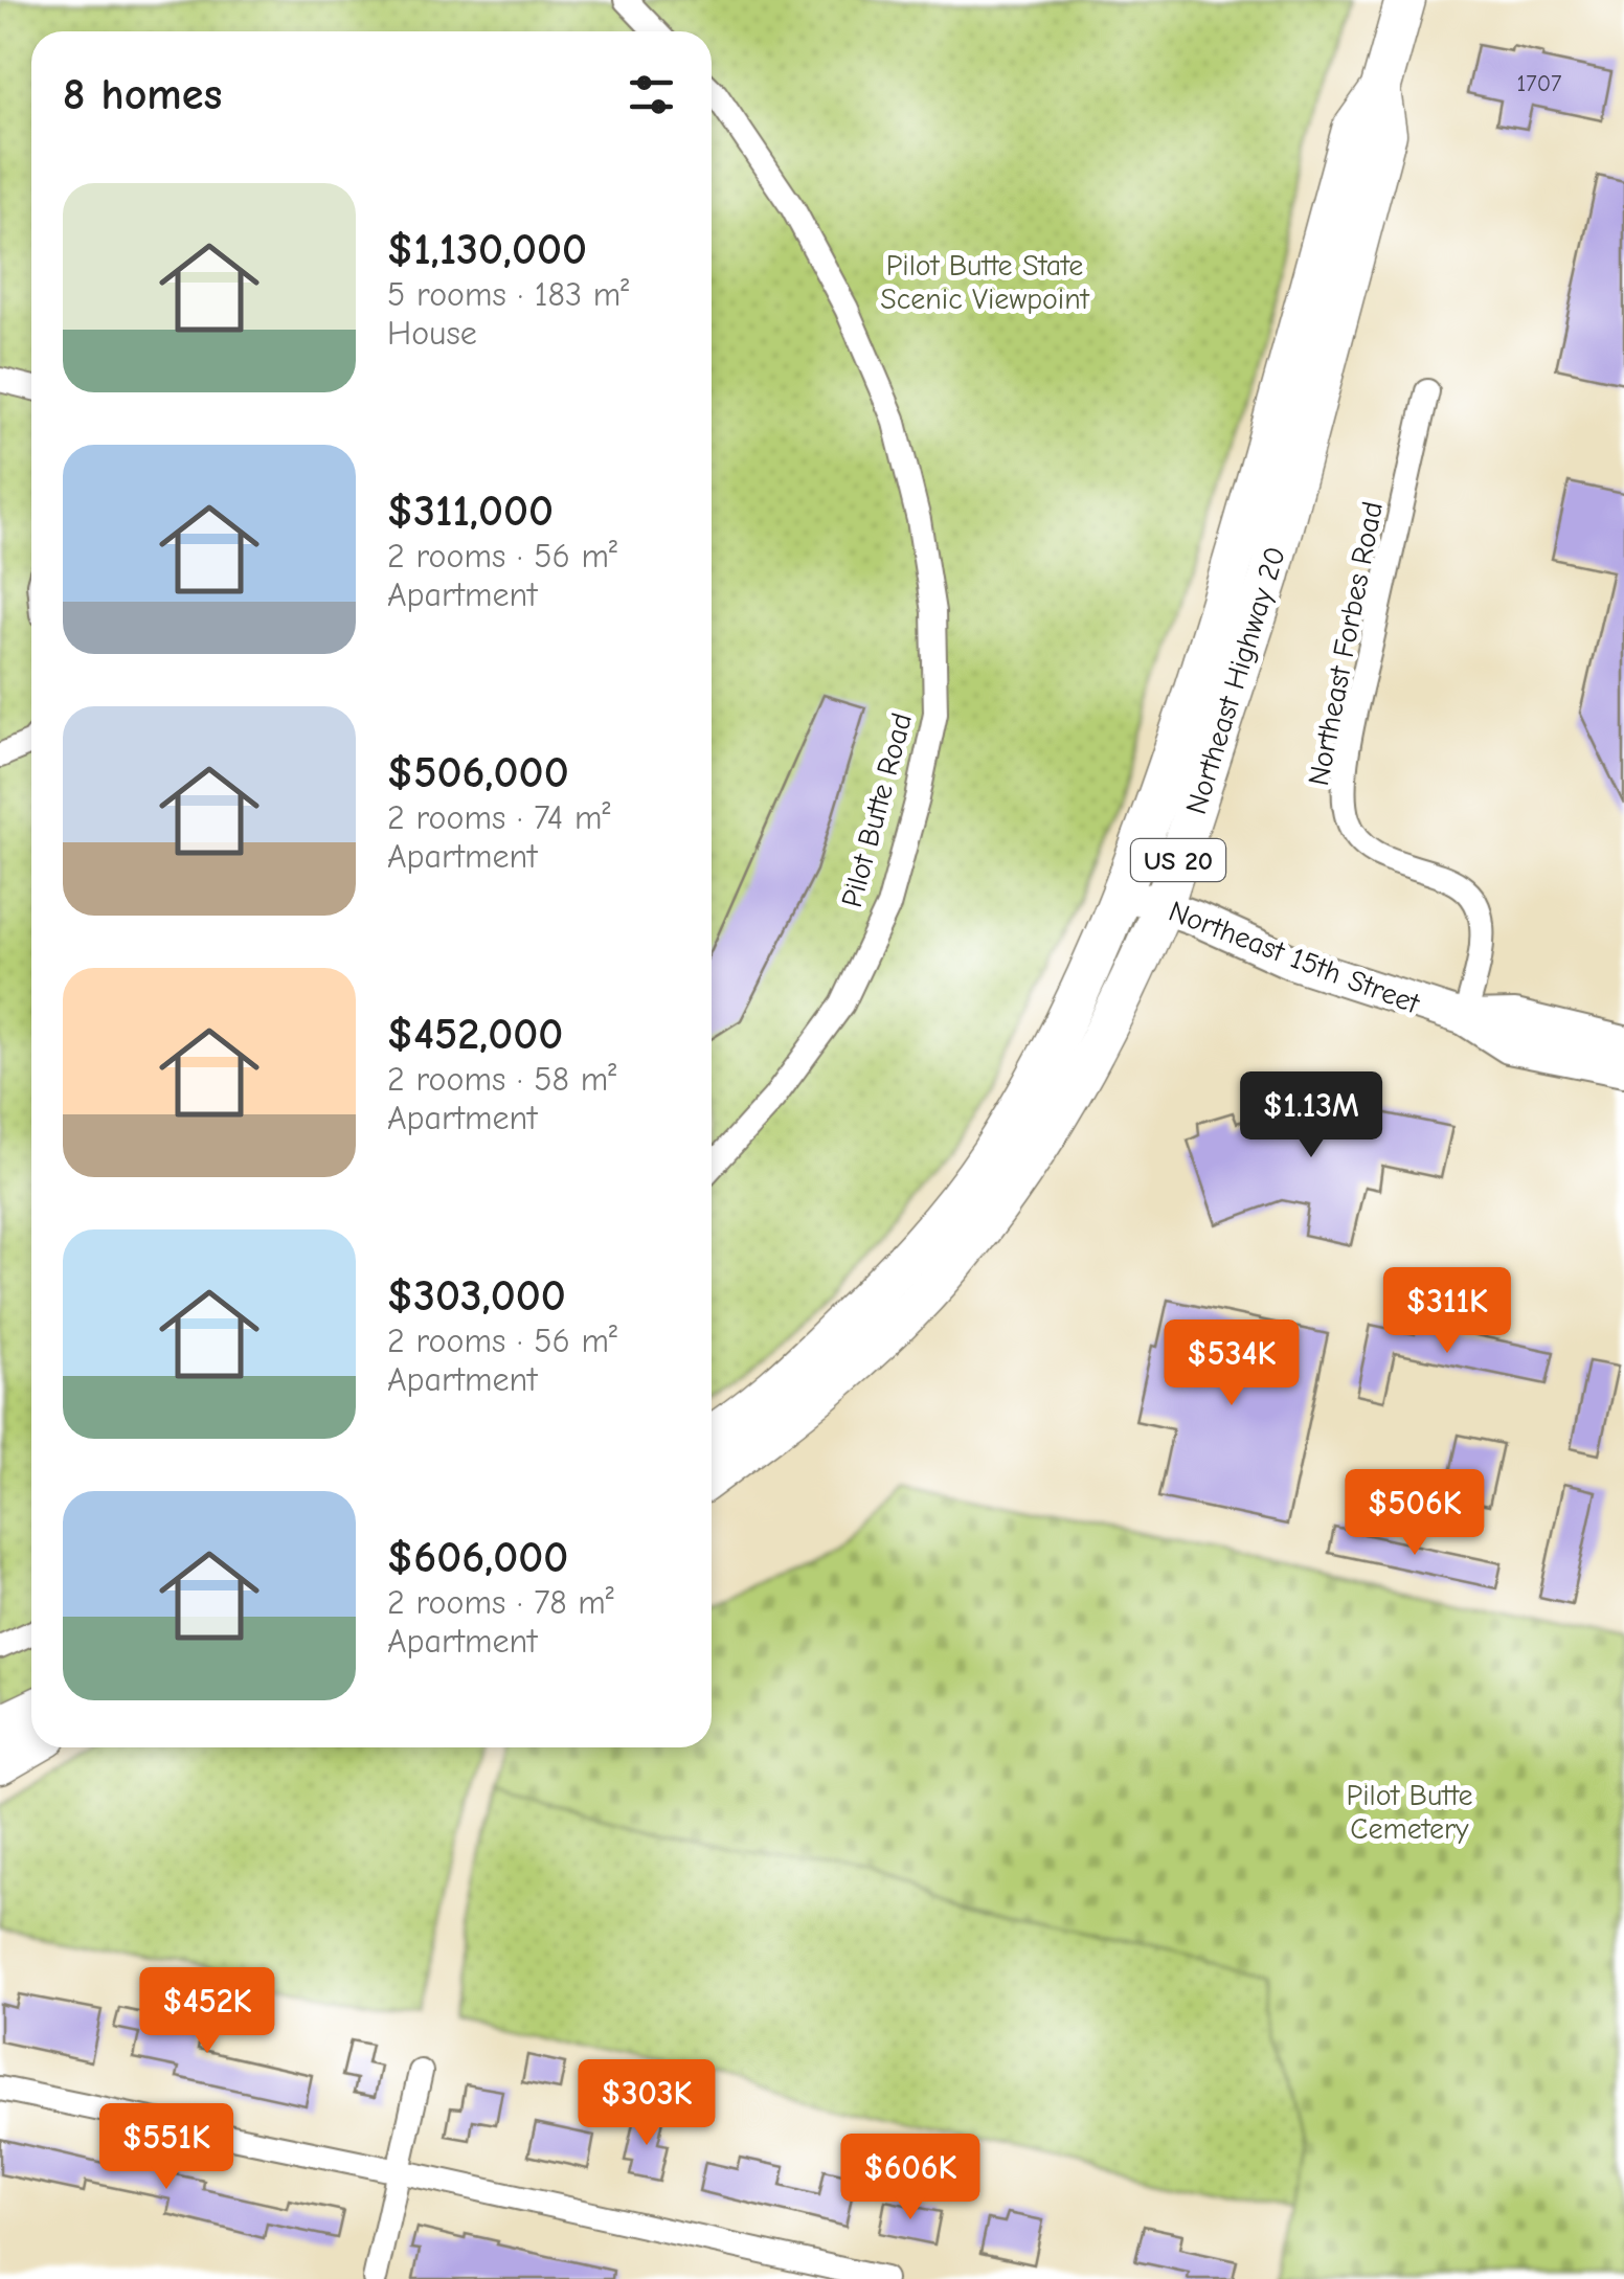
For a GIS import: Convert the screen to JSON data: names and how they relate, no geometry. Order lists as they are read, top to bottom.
{
  "streets": {
    "main road": ["Northeast Highway 20", "US 20", "Northeast 15th Street"],
    "street": ["Northeast Forbes Road", "Pilot Butte Road"]
  },
  "crossings": [
    ["Northeast Forbes Road", "Northeast 15th Street"],
    ["Northeast Highway 20", "Northeast 15th Street"]
  ],
  "parks": ["Pilot Butte State Scenic Viewpoint", "Pilot Butte Cemetery"],
  "house_numbers": ["1707"],
  "page": {
    "heading": "8 homes",
    "list": [
      {
        "name": "$1,130,000",
        "note": "5 rooms · 183 m² · House"
      },
      {
        "name": "$311,000",
        "note": "2 rooms · 56 m² · Apartment"
      },
      {
        "name": "$506,000",
        "note": "2 rooms · 74 m² · Apartment"
      },
      {
        "name": "$452,000",
        "note": "2 rooms · 58 m² · Apartment"
      },
      {
        "name": "$303,000",
        "note": "2 rooms · 56 m² · Apartment"
      },
      {
        "name": "$606,000",
        "note": "2 rooms · 78 m² · Apartment"
      }
    ],
    "price": [
      "$1.13M",
      "$311K",
      "$534K",
      "$506K",
      "$452K",
      "$303K",
      "$551K",
      "$606K"
    ]
  }
}
